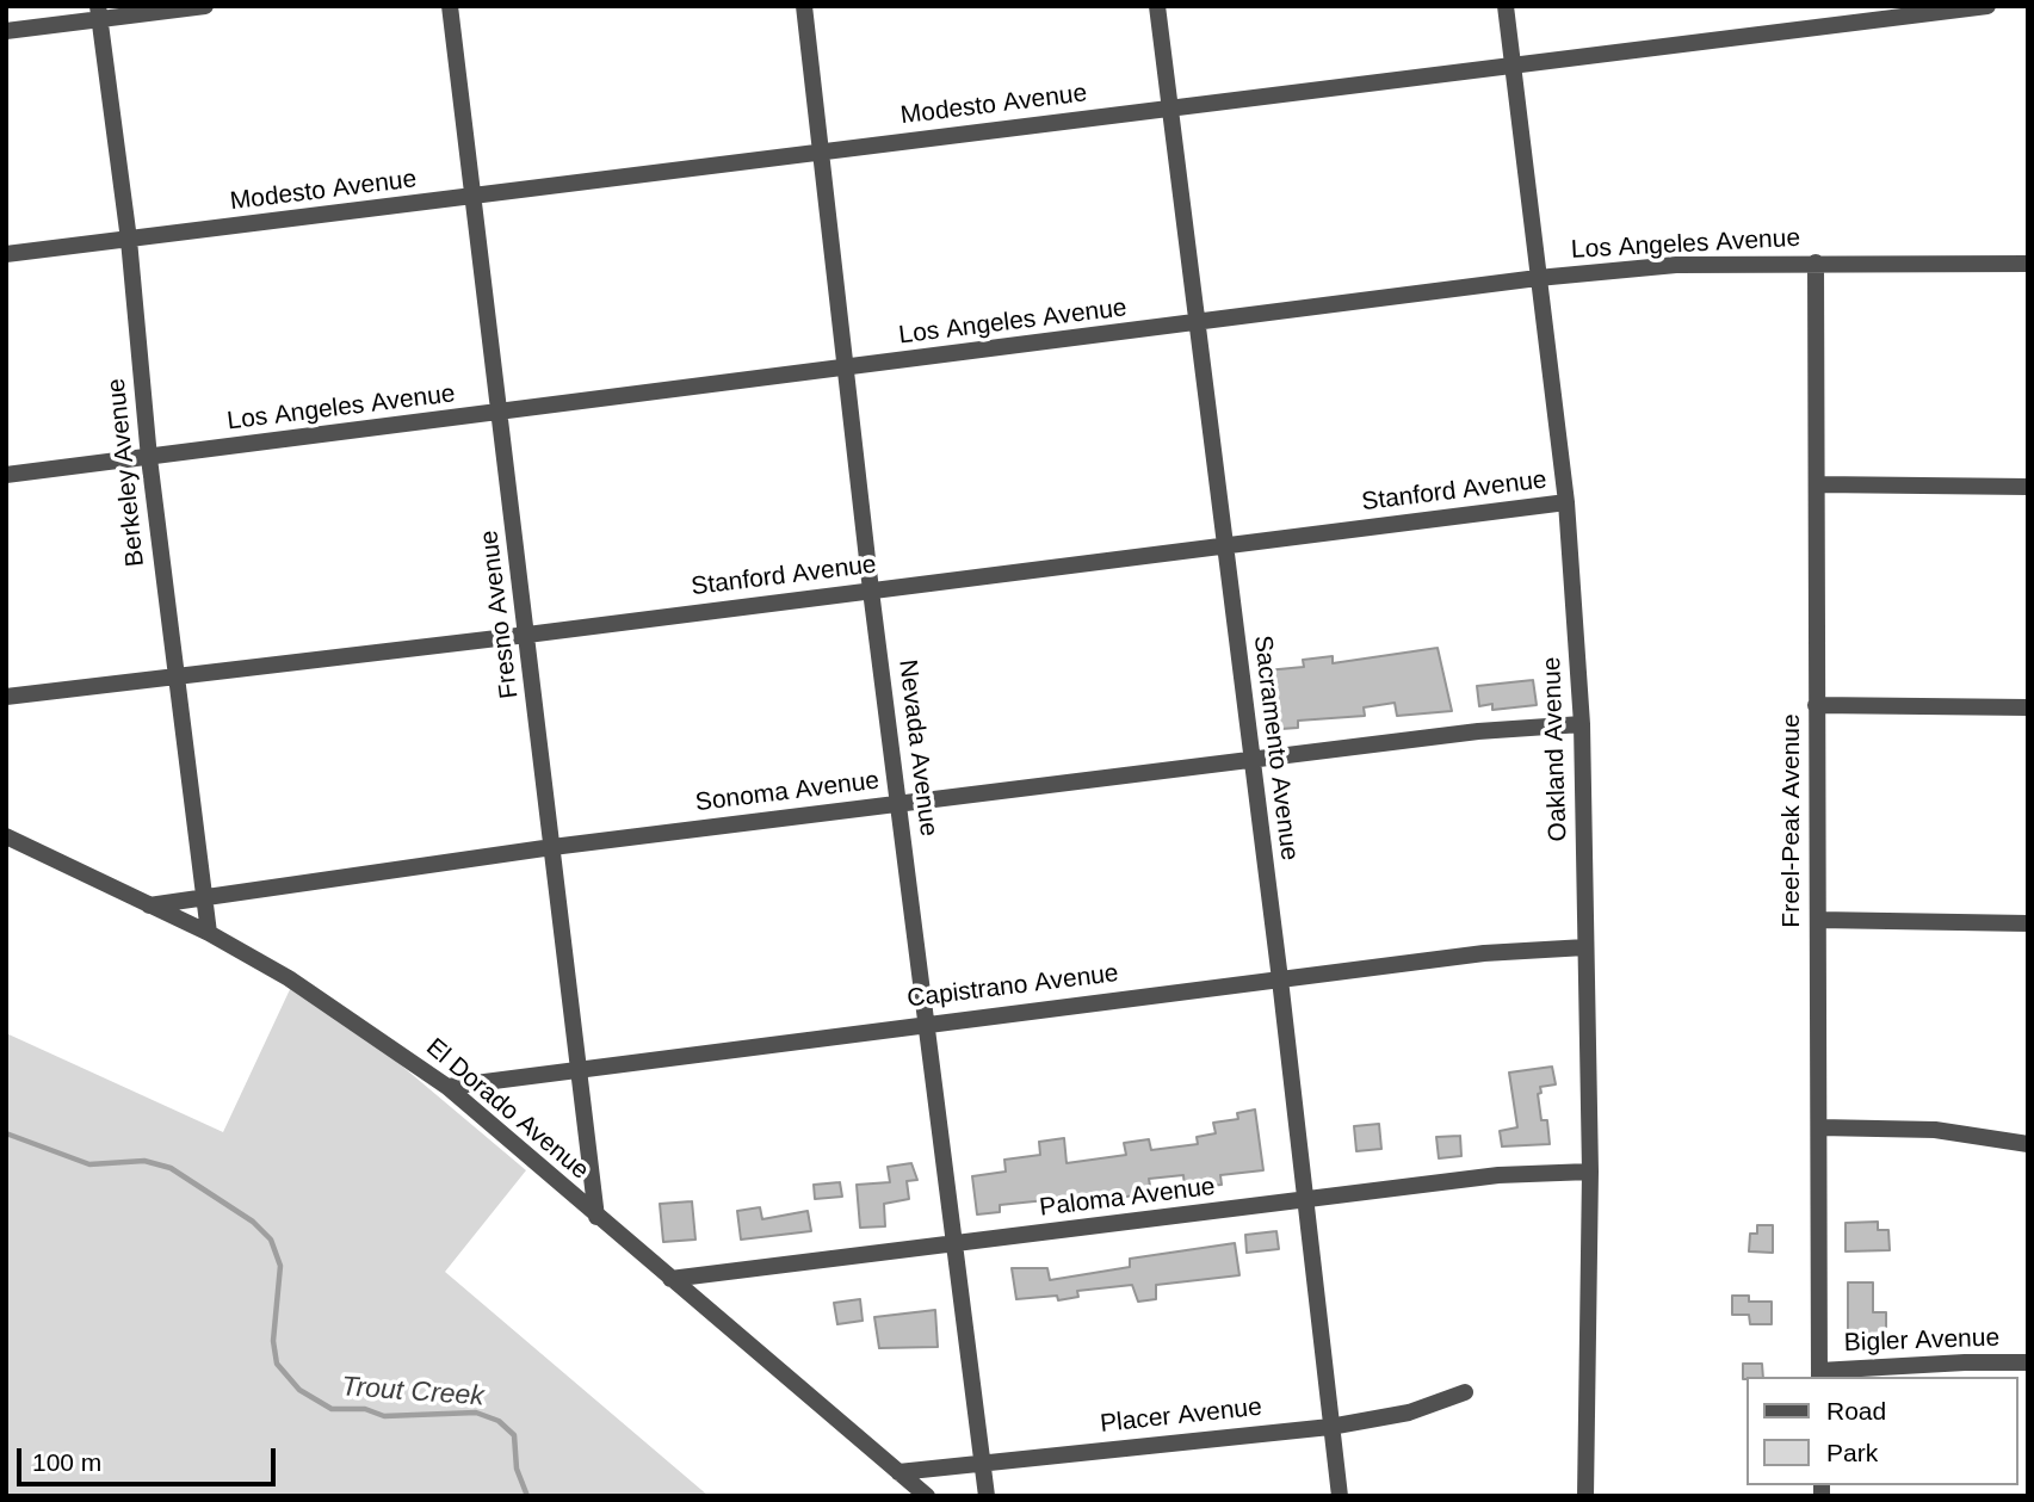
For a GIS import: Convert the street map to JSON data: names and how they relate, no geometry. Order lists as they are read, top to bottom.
{
  "streets": {
    "street": [
      "Modesto Avenue",
      "Los Angeles Avenue",
      "Berkeley Avenue",
      "Stanford Avenue",
      "Fresno Avenue",
      "Nevada Avenue",
      "Sacramento Avenue",
      "Oakland Avenue",
      "Sonoma Avenue",
      "Freel-Peak Avenue",
      "Capistrano Avenue",
      "El Dorado Avenue",
      "Paloma Avenue",
      "Bigler Avenue",
      "Placer Avenue"
    ]
  },
  "crossings": [
    ["Modesto Avenue", "Berkeley Avenue"],
    ["Modesto Avenue", "Fresno Avenue"],
    ["Modesto Avenue", "Nevada Avenue"],
    ["Modesto Avenue", "Sacramento Avenue"],
    ["Modesto Avenue", "Oakland Avenue"],
    ["Los Angeles Avenue", "Berkeley Avenue"],
    ["Los Angeles Avenue", "Fresno Avenue"],
    ["Los Angeles Avenue", "Nevada Avenue"],
    ["Los Angeles Avenue", "Sacramento Avenue"],
    ["Los Angeles Avenue", "Oakland Avenue"],
    ["Los Angeles Avenue", "Freel-Peak Avenue"],
    ["Berkeley Avenue", "Stanford Avenue"],
    ["Berkeley Avenue", "Sonoma Avenue"],
    ["Berkeley Avenue", "El Dorado Avenue"],
    ["Stanford Avenue", "Fresno Avenue"],
    ["Stanford Avenue", "Nevada Avenue"],
    ["Stanford Avenue", "Sacramento Avenue"],
    ["Stanford Avenue", "Oakland Avenue"],
    ["Fresno Avenue", "Sonoma Avenue"],
    ["Fresno Avenue", "Capistrano Avenue"],
    ["Fresno Avenue", "El Dorado Avenue"],
    ["Nevada Avenue", "Sonoma Avenue"],
    ["Nevada Avenue", "Capistrano Avenue"],
    ["Nevada Avenue", "Paloma Avenue"],
    ["Nevada Avenue", "Placer Avenue"],
    ["Sacramento Avenue", "Sonoma Avenue"],
    ["Sacramento Avenue", "Capistrano Avenue"],
    ["Sacramento Avenue", "Paloma Avenue"],
    ["Sacramento Avenue", "Placer Avenue"],
    ["Oakland Avenue", "Sonoma Avenue"],
    ["Oakland Avenue", "Capistrano Avenue"],
    ["Oakland Avenue", "Paloma Avenue"],
    ["Sonoma Avenue", "El Dorado Avenue"],
    ["Freel-Peak Avenue", "Bigler Avenue"],
    ["Capistrano Avenue", "El Dorado Avenue"],
    ["El Dorado Avenue", "Paloma Avenue"],
    ["El Dorado Avenue", "Placer Avenue"]
  ],
  "water": ["Trout Creek"],
  "legend": ["Road", "Park"],
  "scale_bar": "100 m"
}
